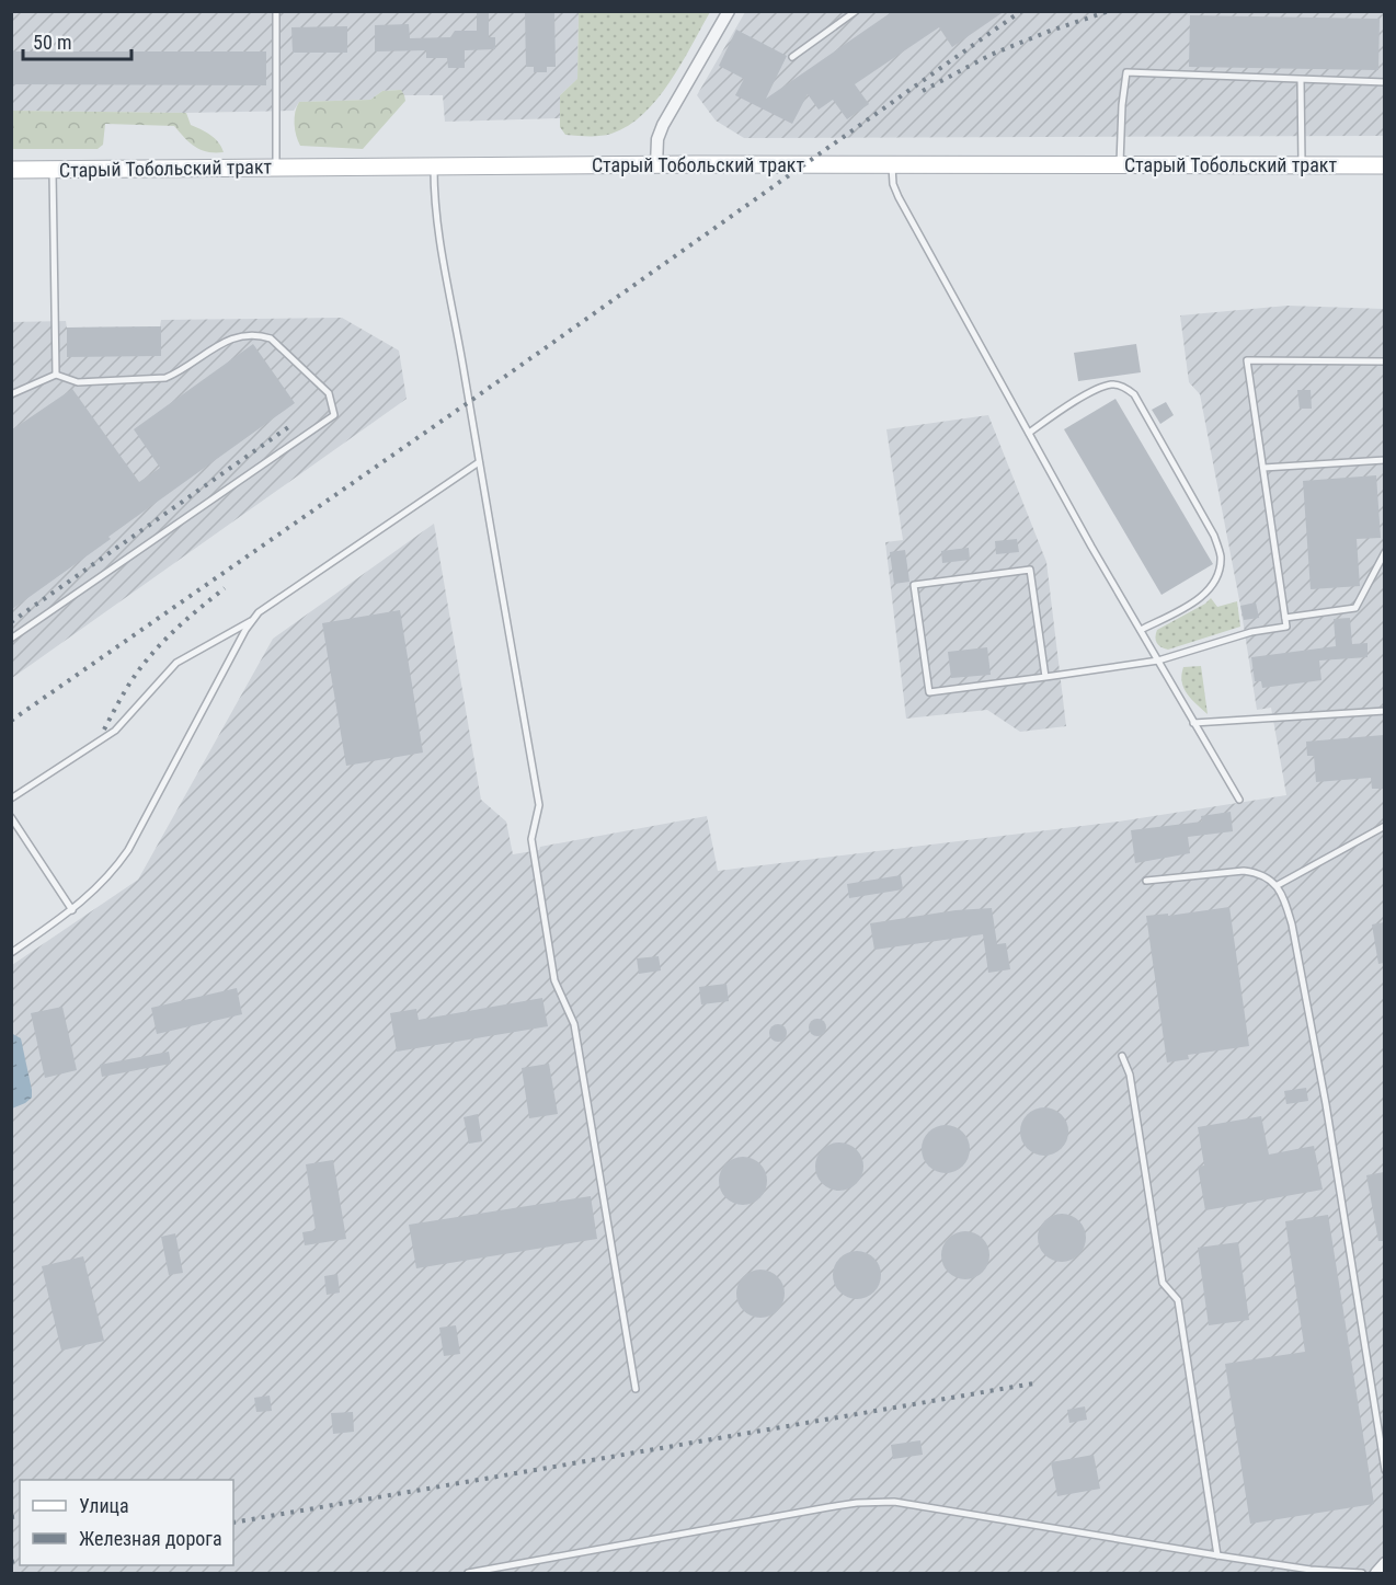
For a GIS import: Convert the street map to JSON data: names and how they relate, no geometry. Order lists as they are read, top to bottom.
{
  "streets": {
    "street": ["Старый Тобольский тракт"]
  },
  "legend": ["Улица", "Железная дорога"],
  "scale_bar": "50 m"
}
